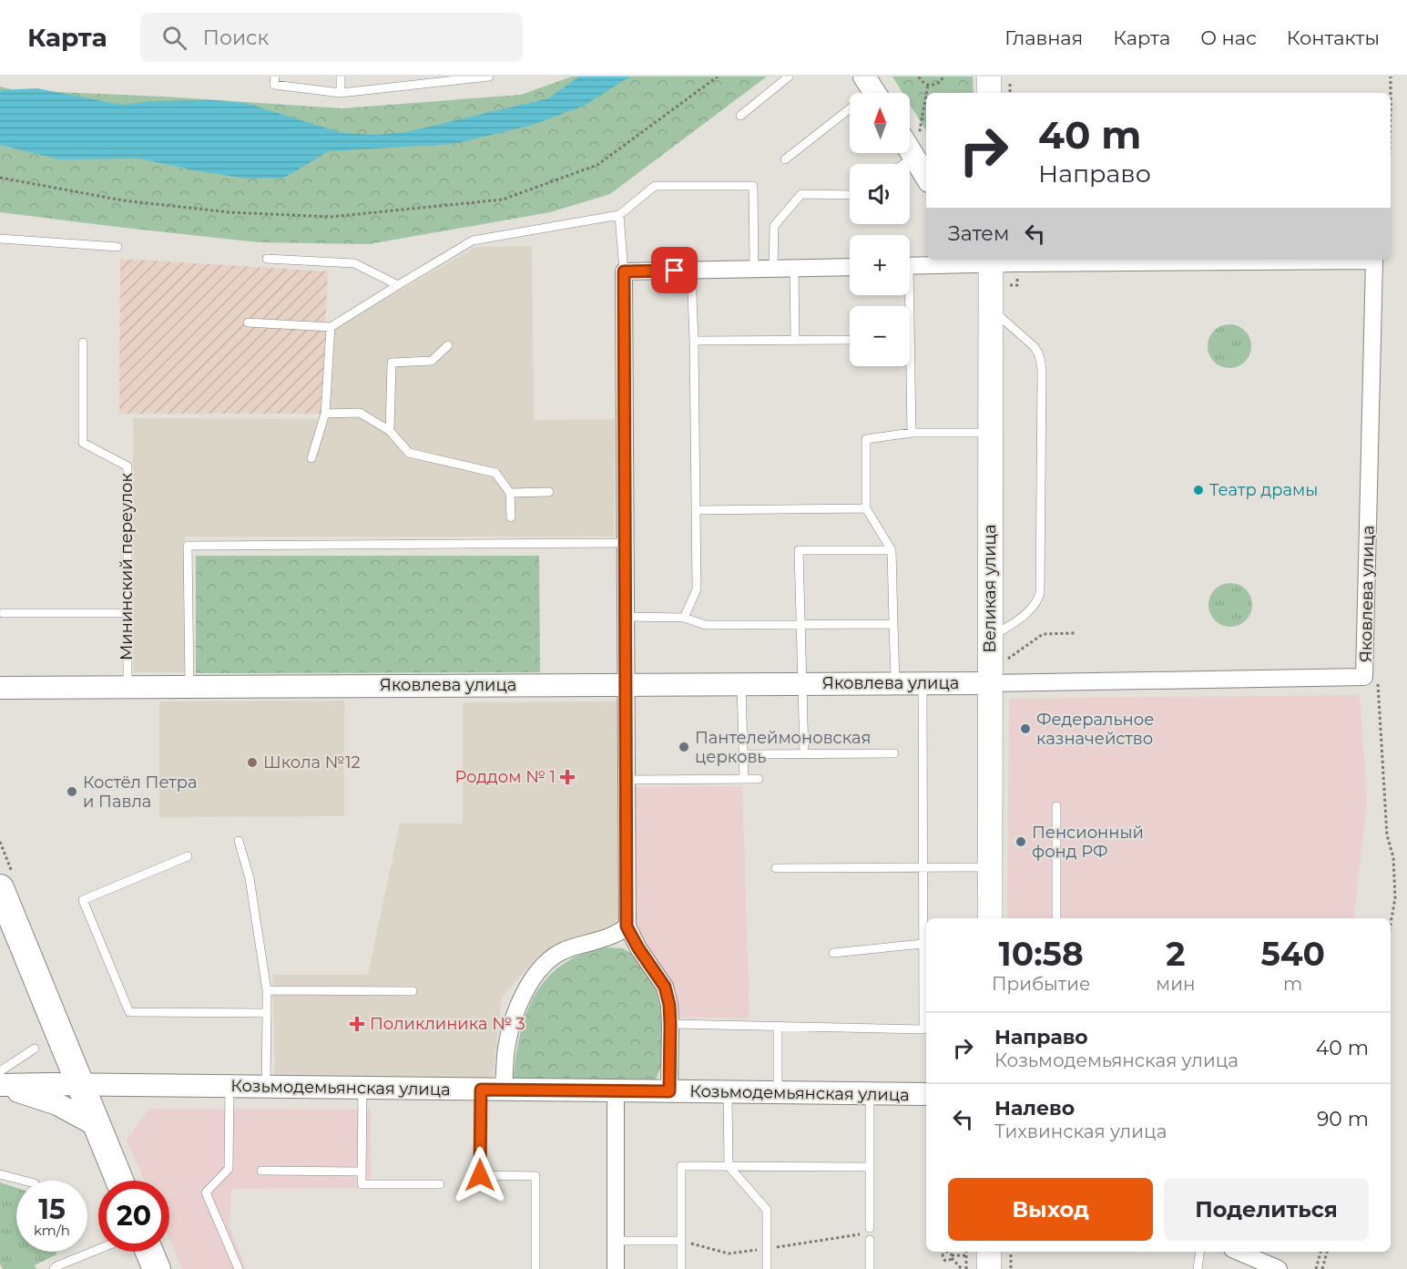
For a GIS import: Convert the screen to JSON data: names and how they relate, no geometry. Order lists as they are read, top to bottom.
{
  "streets": {
    "main road": ["Великая улица"],
    "street": ["Яковлева улица", "Козьмодемьянская улица"],
    "lane": ["Мининский переулок"]
  },
  "crossings": [
    ["Мининский переулок", "Яковлева улица"],
    ["Великая улица", "Яковлева улица"]
  ],
  "places": {
    "other": [
      "Театр драмы",
      "Федеральное казначейство",
      "Пантелеймоновская церковь",
      "Школа №12",
      "Костёл Петра и Павла",
      "Пенсионный фонд РФ"
    ],
    "health": ["Роддом № 1", "Поликлиника № 3"]
  },
  "north": "top",
  "page": {
    "header": "Карта",
    "search": "Поиск",
    "nav": [
      "Главная",
      "Карта",
      "О нас",
      "Контакты"
    ],
    "map_buttons": ["+", "−"],
    "turn": ["40 m", "Направо"],
    "then": "Затем",
    "eta": [
      "10:58",
      "Прибытие",
      "2",
      "мин",
      "540",
      "m"
    ],
    "list": [
      {
        "name": "Направо",
        "note": "Козьмодемьянская улица",
        "value": "40 m"
      },
      {
        "name": "Налево",
        "note": "Тихвинская улица",
        "value": "90 m"
      }
    ],
    "buttons": ["Выход", "Поделиться"],
    "speed": "15 km/h",
    "limit": "20"
  }
}
